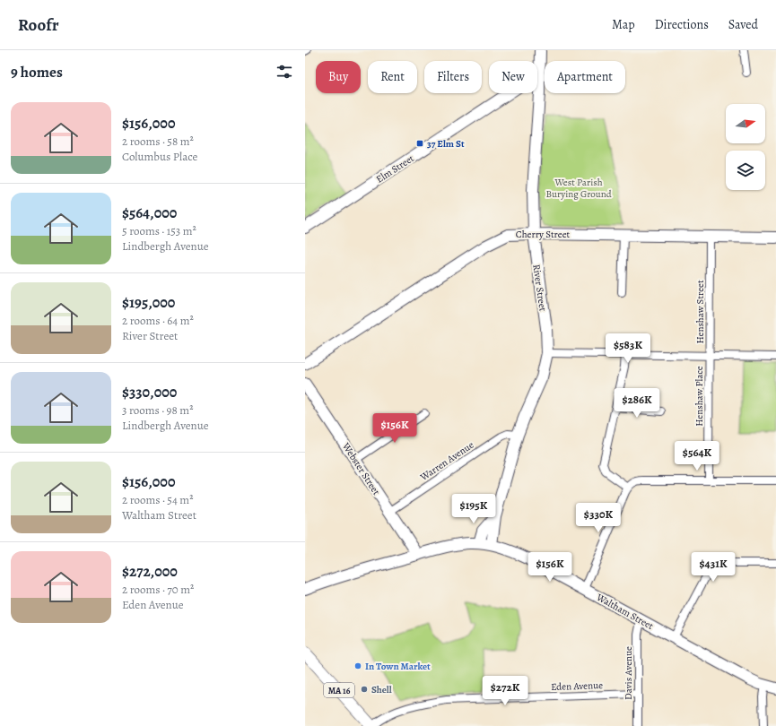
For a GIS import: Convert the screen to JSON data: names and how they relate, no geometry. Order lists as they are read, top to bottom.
{
  "streets": {
    "main road": ["MA 16"],
    "street": [
      "Elm Street",
      "Cherry Street",
      "River Street",
      "Henshaw Street",
      "Henshaw Place",
      "Warren Avenue",
      "Webster Street",
      "Waltham Street",
      "Davis Avenue",
      "Eden Avenue"
    ]
  },
  "crossings": [
    ["Elm Street", "River Street"],
    ["Cherry Street", "River Street"],
    ["Cherry Street", "Henshaw Street"],
    ["River Street", "Henshaw Street"],
    ["River Street", "Warren Avenue"],
    ["River Street", "Waltham Street"],
    ["Henshaw Street", "Henshaw Place"],
    ["Warren Avenue", "Webster Street"],
    ["Webster Street", "Waltham Street"],
    ["Waltham Street", "Davis Avenue"],
    ["Davis Avenue", "Eden Avenue"],
    ["Eden Avenue", "MA 16"]
  ],
  "parks": ["West Parish Burying Ground"],
  "places": {
    "transit": ["37 Elm St"],
    "other": ["In Town Market", "Shell"]
  },
  "north": "right",
  "page": {
    "header": "Roofr",
    "nav": ["Map", "Directions", "Saved"],
    "heading": "9 homes",
    "chip": [
      "Buy",
      "Rent",
      "Filters",
      "New",
      "Apartment"
    ],
    "list": [
      {
        "name": "$156,000",
        "note": "2 rooms · 58 m² · Columbus Place"
      },
      {
        "name": "$564,000",
        "note": "5 rooms · 153 m² · Lindbergh Avenue"
      },
      {
        "name": "$195,000",
        "note": "2 rooms · 64 m² · River Street"
      },
      {
        "name": "$330,000",
        "note": "3 rooms · 98 m² · Lindbergh Avenue"
      },
      {
        "name": "$156,000",
        "note": "2 rooms · 54 m² · Waltham Street"
      },
      {
        "name": "$272,000",
        "note": "2 rooms · 70 m² · Eden Avenue"
      }
    ],
    "price": [
      "$583K",
      "$286K",
      "$156K",
      "$564K",
      "$195K",
      "$330K",
      "$156K",
      "$431K",
      "$272K"
    ]
  }
}
